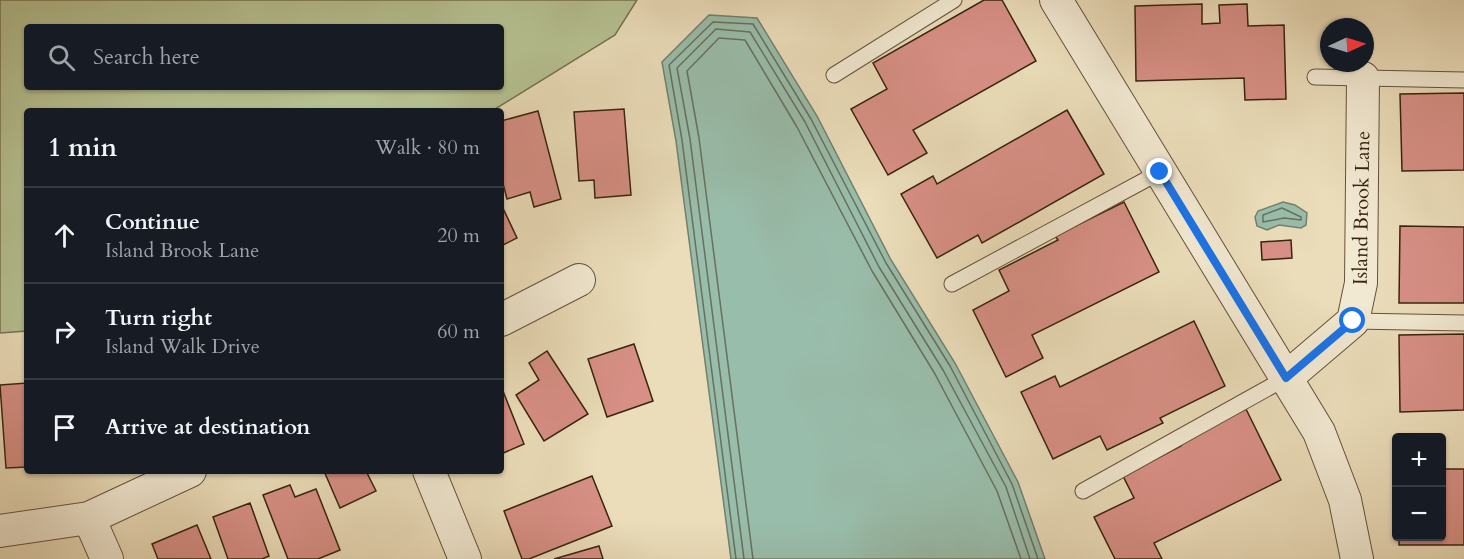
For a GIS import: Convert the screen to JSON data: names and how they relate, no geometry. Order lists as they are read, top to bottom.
{
  "streets": {
    "street": ["Island Brook Lane"]
  },
  "north": "right",
  "page": {
    "search": "Search here",
    "heading": ["1 min", "Walk · 80 m"],
    "list": [
      ["Continue", "Island Brook Lane", "20 m"],
      ["Turn right", "Island Walk Drive", "60 m"],
      "Arrive at destination"
    ],
    "map_buttons": ["+", "−"]
  }
}
